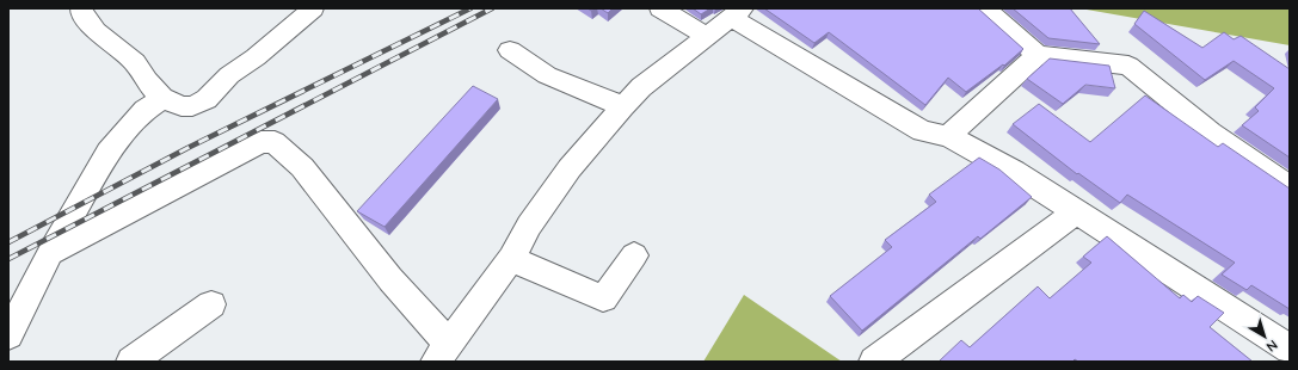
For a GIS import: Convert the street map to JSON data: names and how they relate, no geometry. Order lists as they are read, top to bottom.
{
  "north": "bottom right"
}
